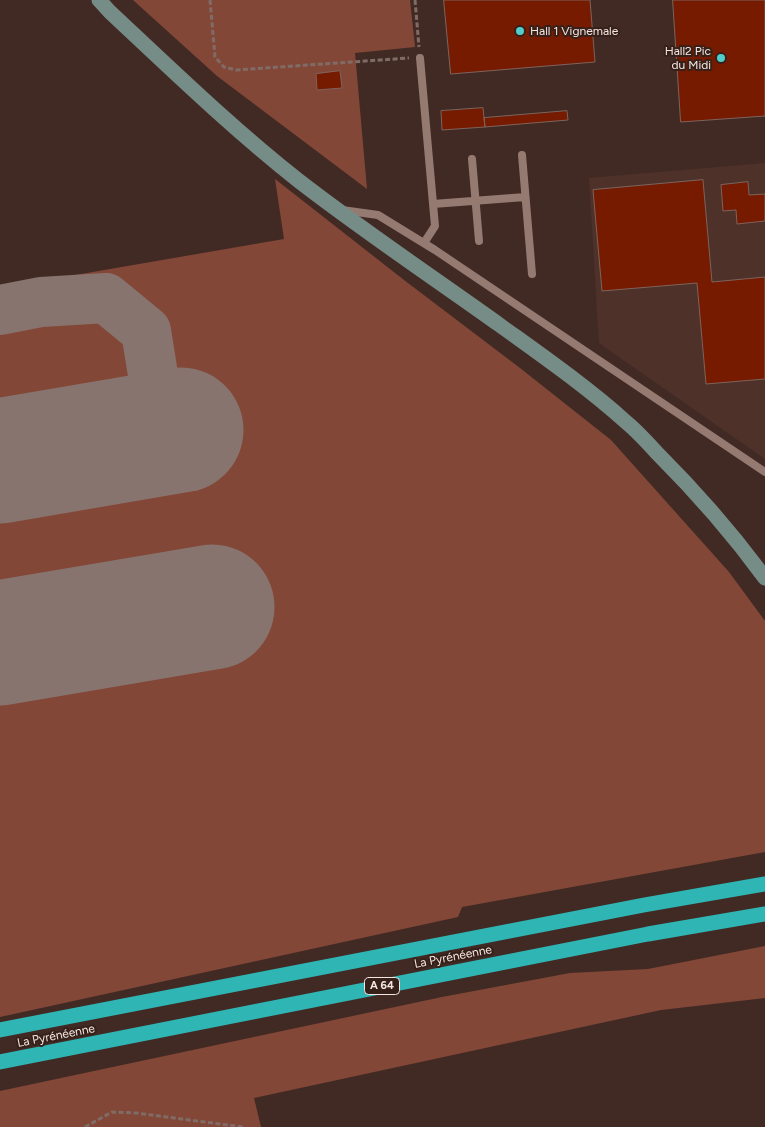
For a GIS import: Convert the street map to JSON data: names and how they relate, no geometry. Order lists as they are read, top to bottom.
{
  "streets": {
    "highway": ["La Pyrénéenne", "A 64"]
  },
  "places": ["Hall 1 Vignemale", "Hall2 Pic du Midi"]
}
